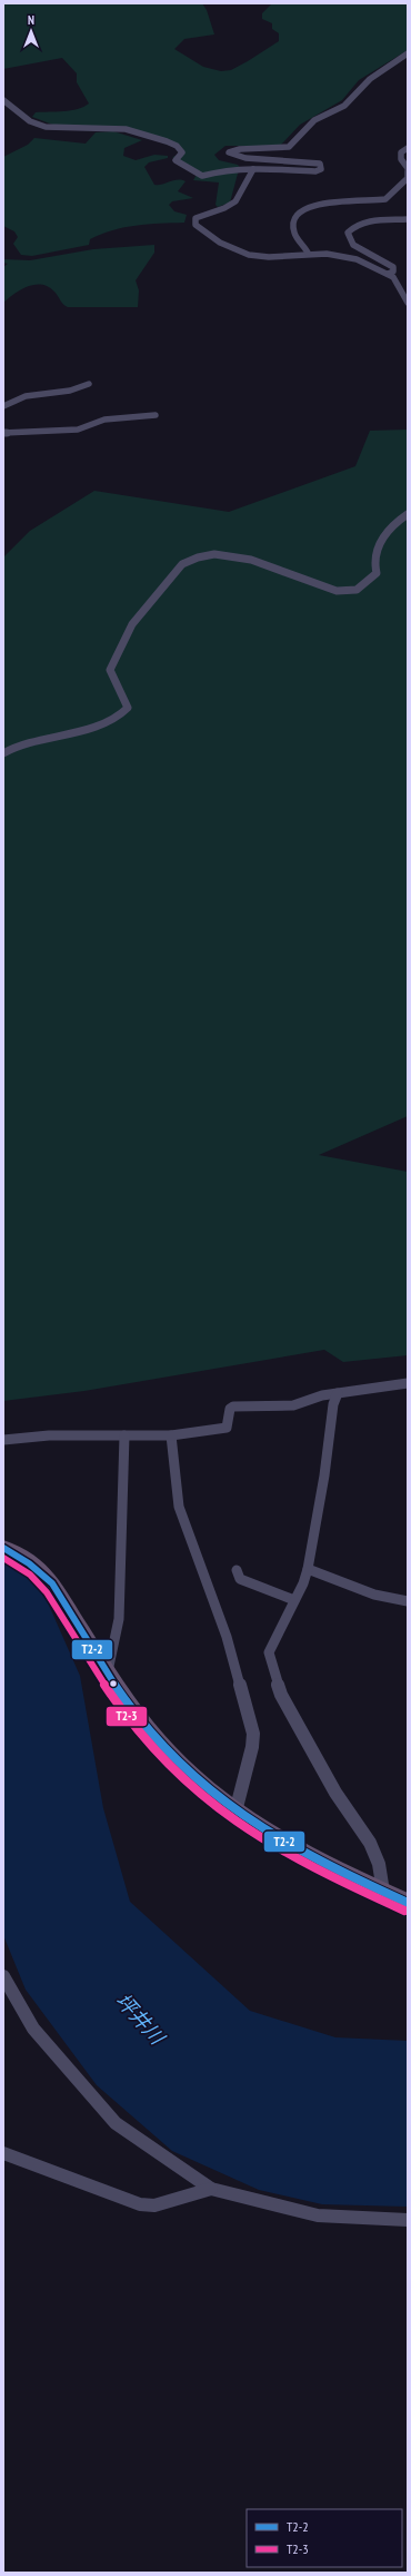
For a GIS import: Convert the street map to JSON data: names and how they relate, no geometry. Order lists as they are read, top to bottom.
{
  "water": ["坪井川"],
  "lines": ["transit line T2-2", "transit line T2-3"],
  "legend": ["T2-2", "T2-3"],
  "north": "top"
}
